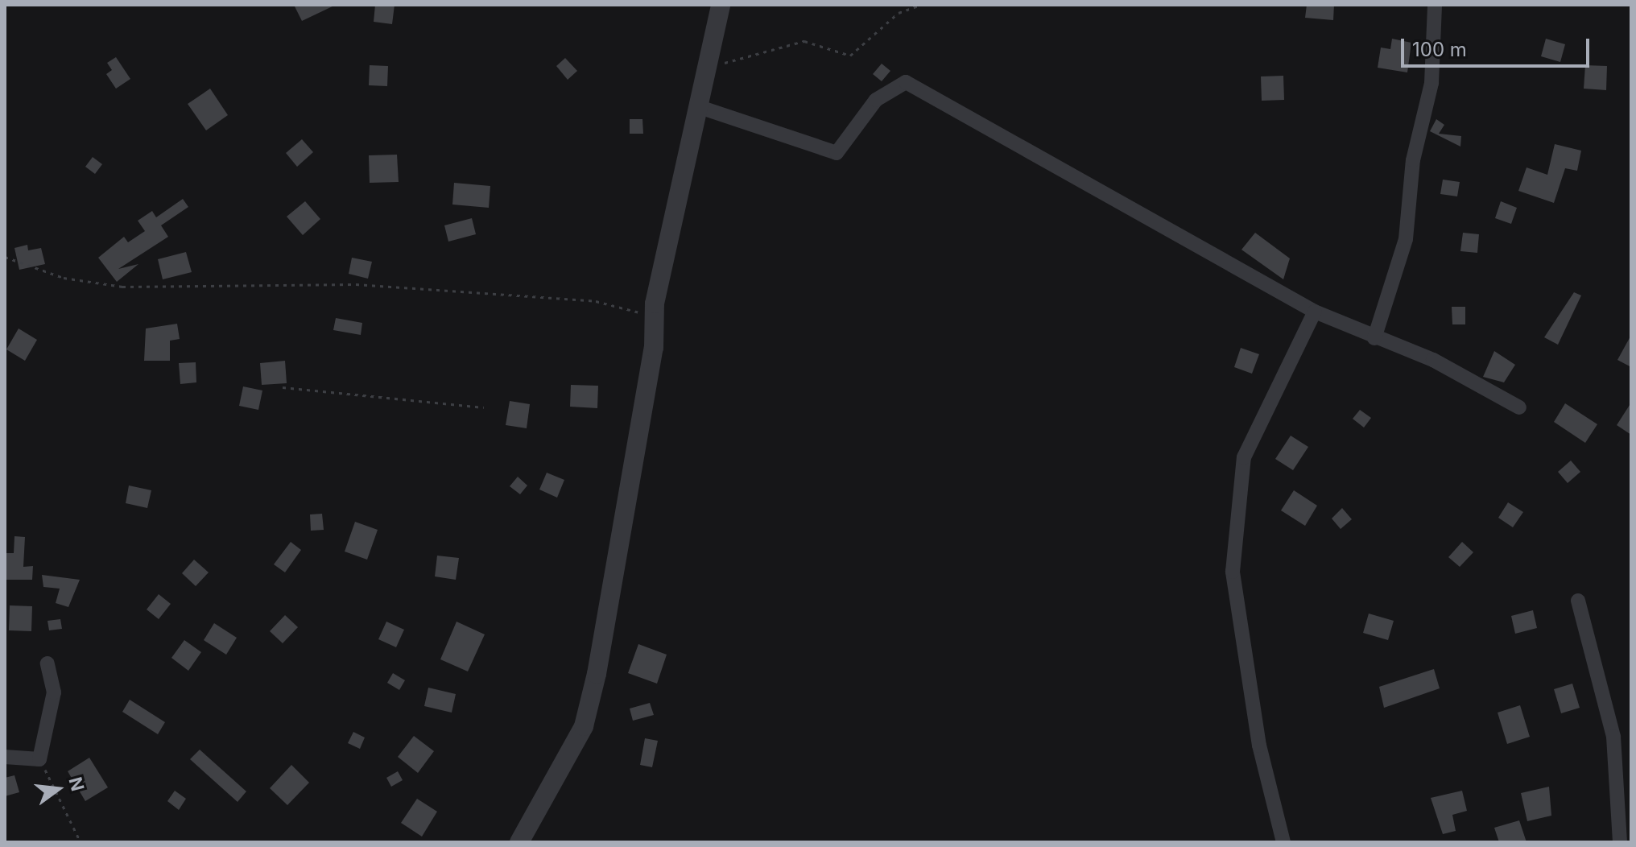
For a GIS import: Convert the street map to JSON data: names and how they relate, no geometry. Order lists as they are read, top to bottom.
{
  "scale_bar": "100 m",
  "north": "right"
}
